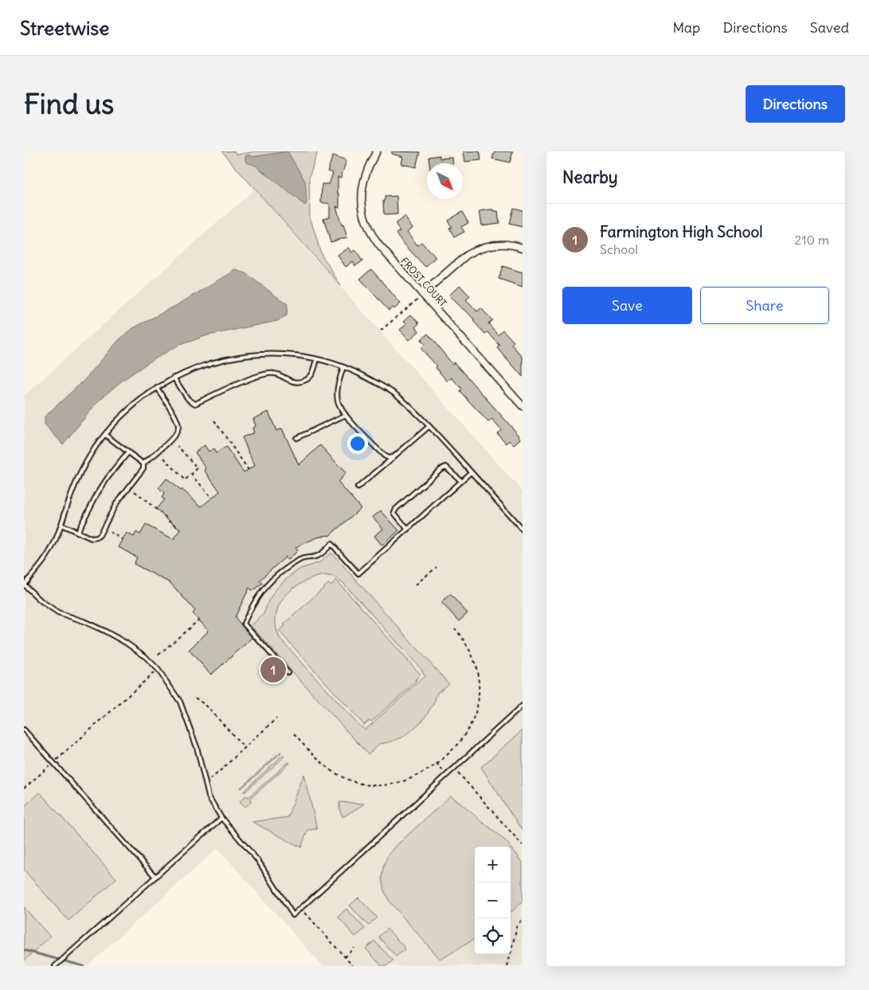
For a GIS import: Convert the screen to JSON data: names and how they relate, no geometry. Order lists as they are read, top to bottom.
{
  "streets": {
    "street": ["FROST COURT"]
  },
  "north": "bottom right",
  "page": {
    "header": "Streetwise",
    "nav": ["Map", "Directions", "Saved"],
    "buttons": [
      "Directions",
      ["Save", "Share"]
    ],
    "title": "Find us",
    "heading": "Nearby",
    "list": [
      {
        "mark": "1",
        "name": "Farmington High School",
        "note": "School",
        "value": "210 m"
      }
    ],
    "pins": "1",
    "map_buttons": ["+", "−"]
  }
}
